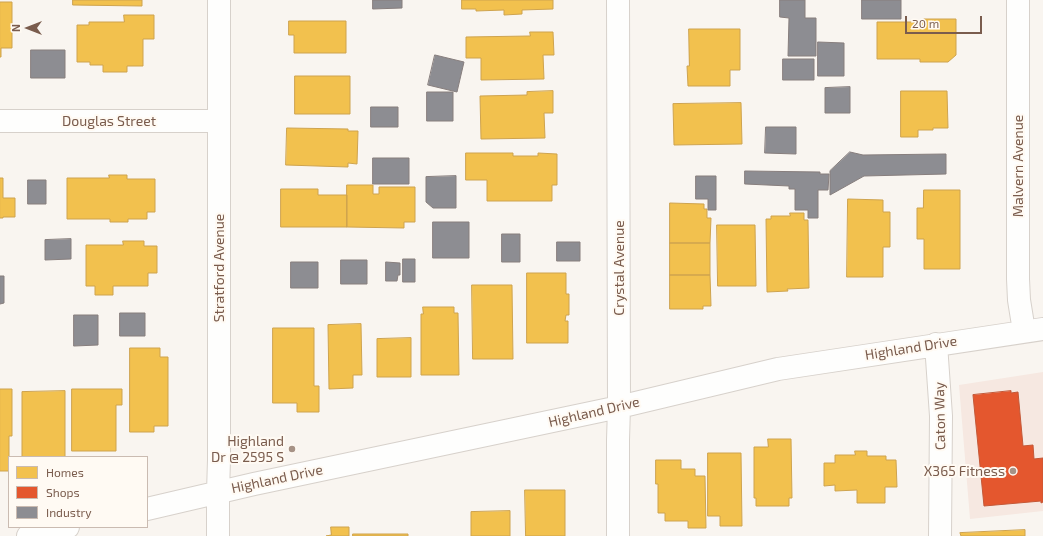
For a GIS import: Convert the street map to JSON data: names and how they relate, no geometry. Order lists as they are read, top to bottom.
{
  "streets": {
    "street": [
      "Douglas Street",
      "Malvern Avenue",
      "Stratford Avenue",
      "Crystal Avenue",
      "Highland Drive",
      "Caton Way"
    ]
  },
  "crossings": [
    ["Douglas Street", "Stratford Avenue"],
    ["Malvern Avenue", "Highland Drive"],
    ["Stratford Avenue", "Highland Drive"],
    ["Crystal Avenue", "Highland Drive"],
    ["Highland Drive", "Caton Way"]
  ],
  "places": ["Highland Dr @ 2595 S", "X365 Fitness"],
  "legend": ["Homes", "Shops", "Industry"],
  "scale_bar": "20 m",
  "north": "left"
}
